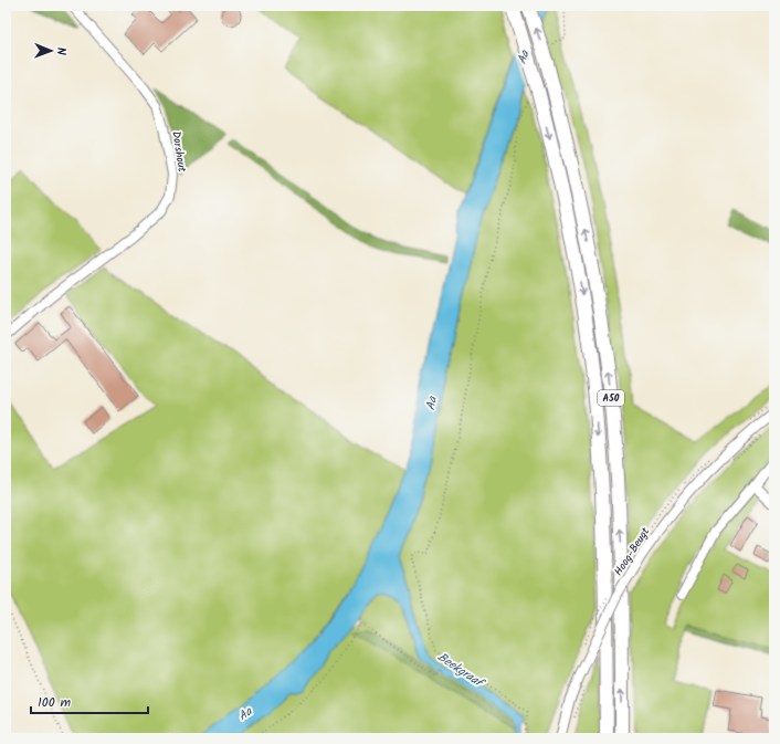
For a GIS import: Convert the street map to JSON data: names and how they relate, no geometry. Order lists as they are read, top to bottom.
{
  "streets": {
    "highway": ["A50"],
    "street": ["Dorshout", "Hoog-Beugt"]
  },
  "water": ["Aa", "Beekgraaf"],
  "scale_bar": "100 m",
  "north": "right"
}
